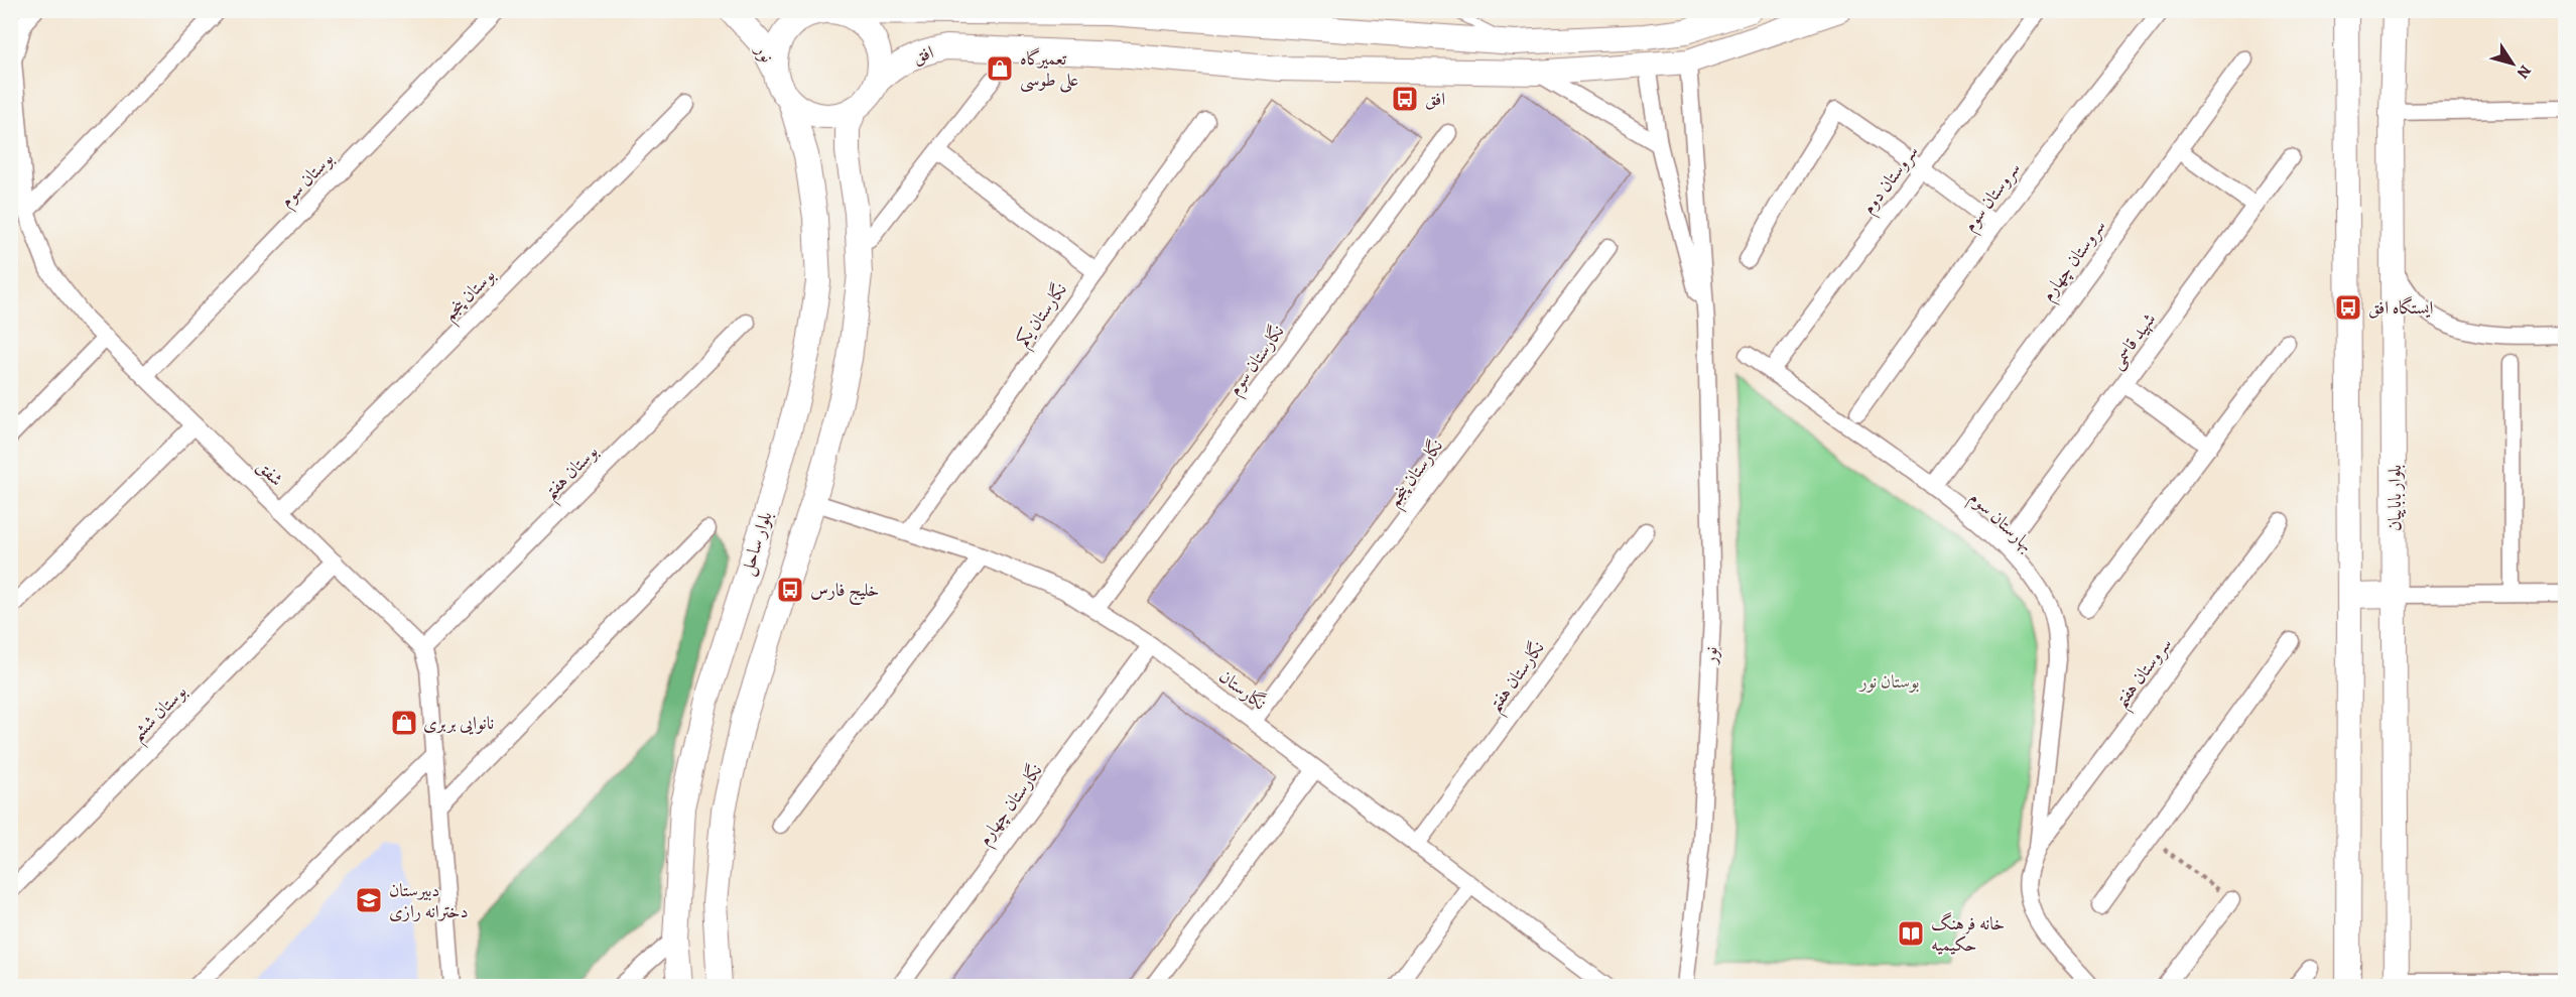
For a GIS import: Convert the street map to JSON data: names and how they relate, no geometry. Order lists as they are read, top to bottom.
{
  "streets": {
    "main road": [
      "نور",
      "افق",
      "بلوار باباییان",
      "بلوار ساحل"
    ],
    "street": [
      "بوستان سوم",
      "سروستان دوم",
      "سروستان سوم",
      "سروستان چهارم",
      "بوستان پنجم",
      "نگارستان یکم",
      "شهید قاسمی",
      "نگارستان سوم",
      "بوستان هفتم",
      "شفق",
      "نگارستان پنجم",
      "بهارستان سوم",
      "سروستان هفتم",
      "نگارستان هفتم",
      "نگارستان",
      "بوستان ششم",
      "نگارستان چهارم"
    ]
  },
  "crossings": [
    ["نور", "افق"],
    ["نور", "بلوار ساحل"],
    ["افق", "بلوار ساحل"],
    ["بوستان سوم", "شفق"],
    ["سروستان دوم", "بهارستان سوم"],
    ["سروستان چهارم", "بهارستان سوم"],
    ["بوستان پنجم", "شفق"],
    ["نگارستان یکم", "نگارستان"],
    ["شهید قاسمی", "بهارستان سوم"],
    ["نگارستان سوم", "نگارستان"],
    ["بوستان هفتم", "شفق"],
    ["شفق", "بوستان ششم"],
    ["نگارستان پنجم", "نگارستان"],
    ["بهارستان سوم", "سروستان هفتم"],
    ["نگارستان هفتم", "نگارستان"],
    ["نگارستان", "نگارستان چهارم"]
  ],
  "parks": ["بوستان نور"],
  "places": {
    "shop": ["تعمیرگاه علی طوسی", "نانوایی بربری"],
    "bus stop": ["افق", "ایستگاه افق", "خلیج فارس"],
    "school or university": ["دبیرستان دخترانه رازی"],
    "library": ["خانه فرهنگ حکیمیه"]
  },
  "north": "bottom right"
}
